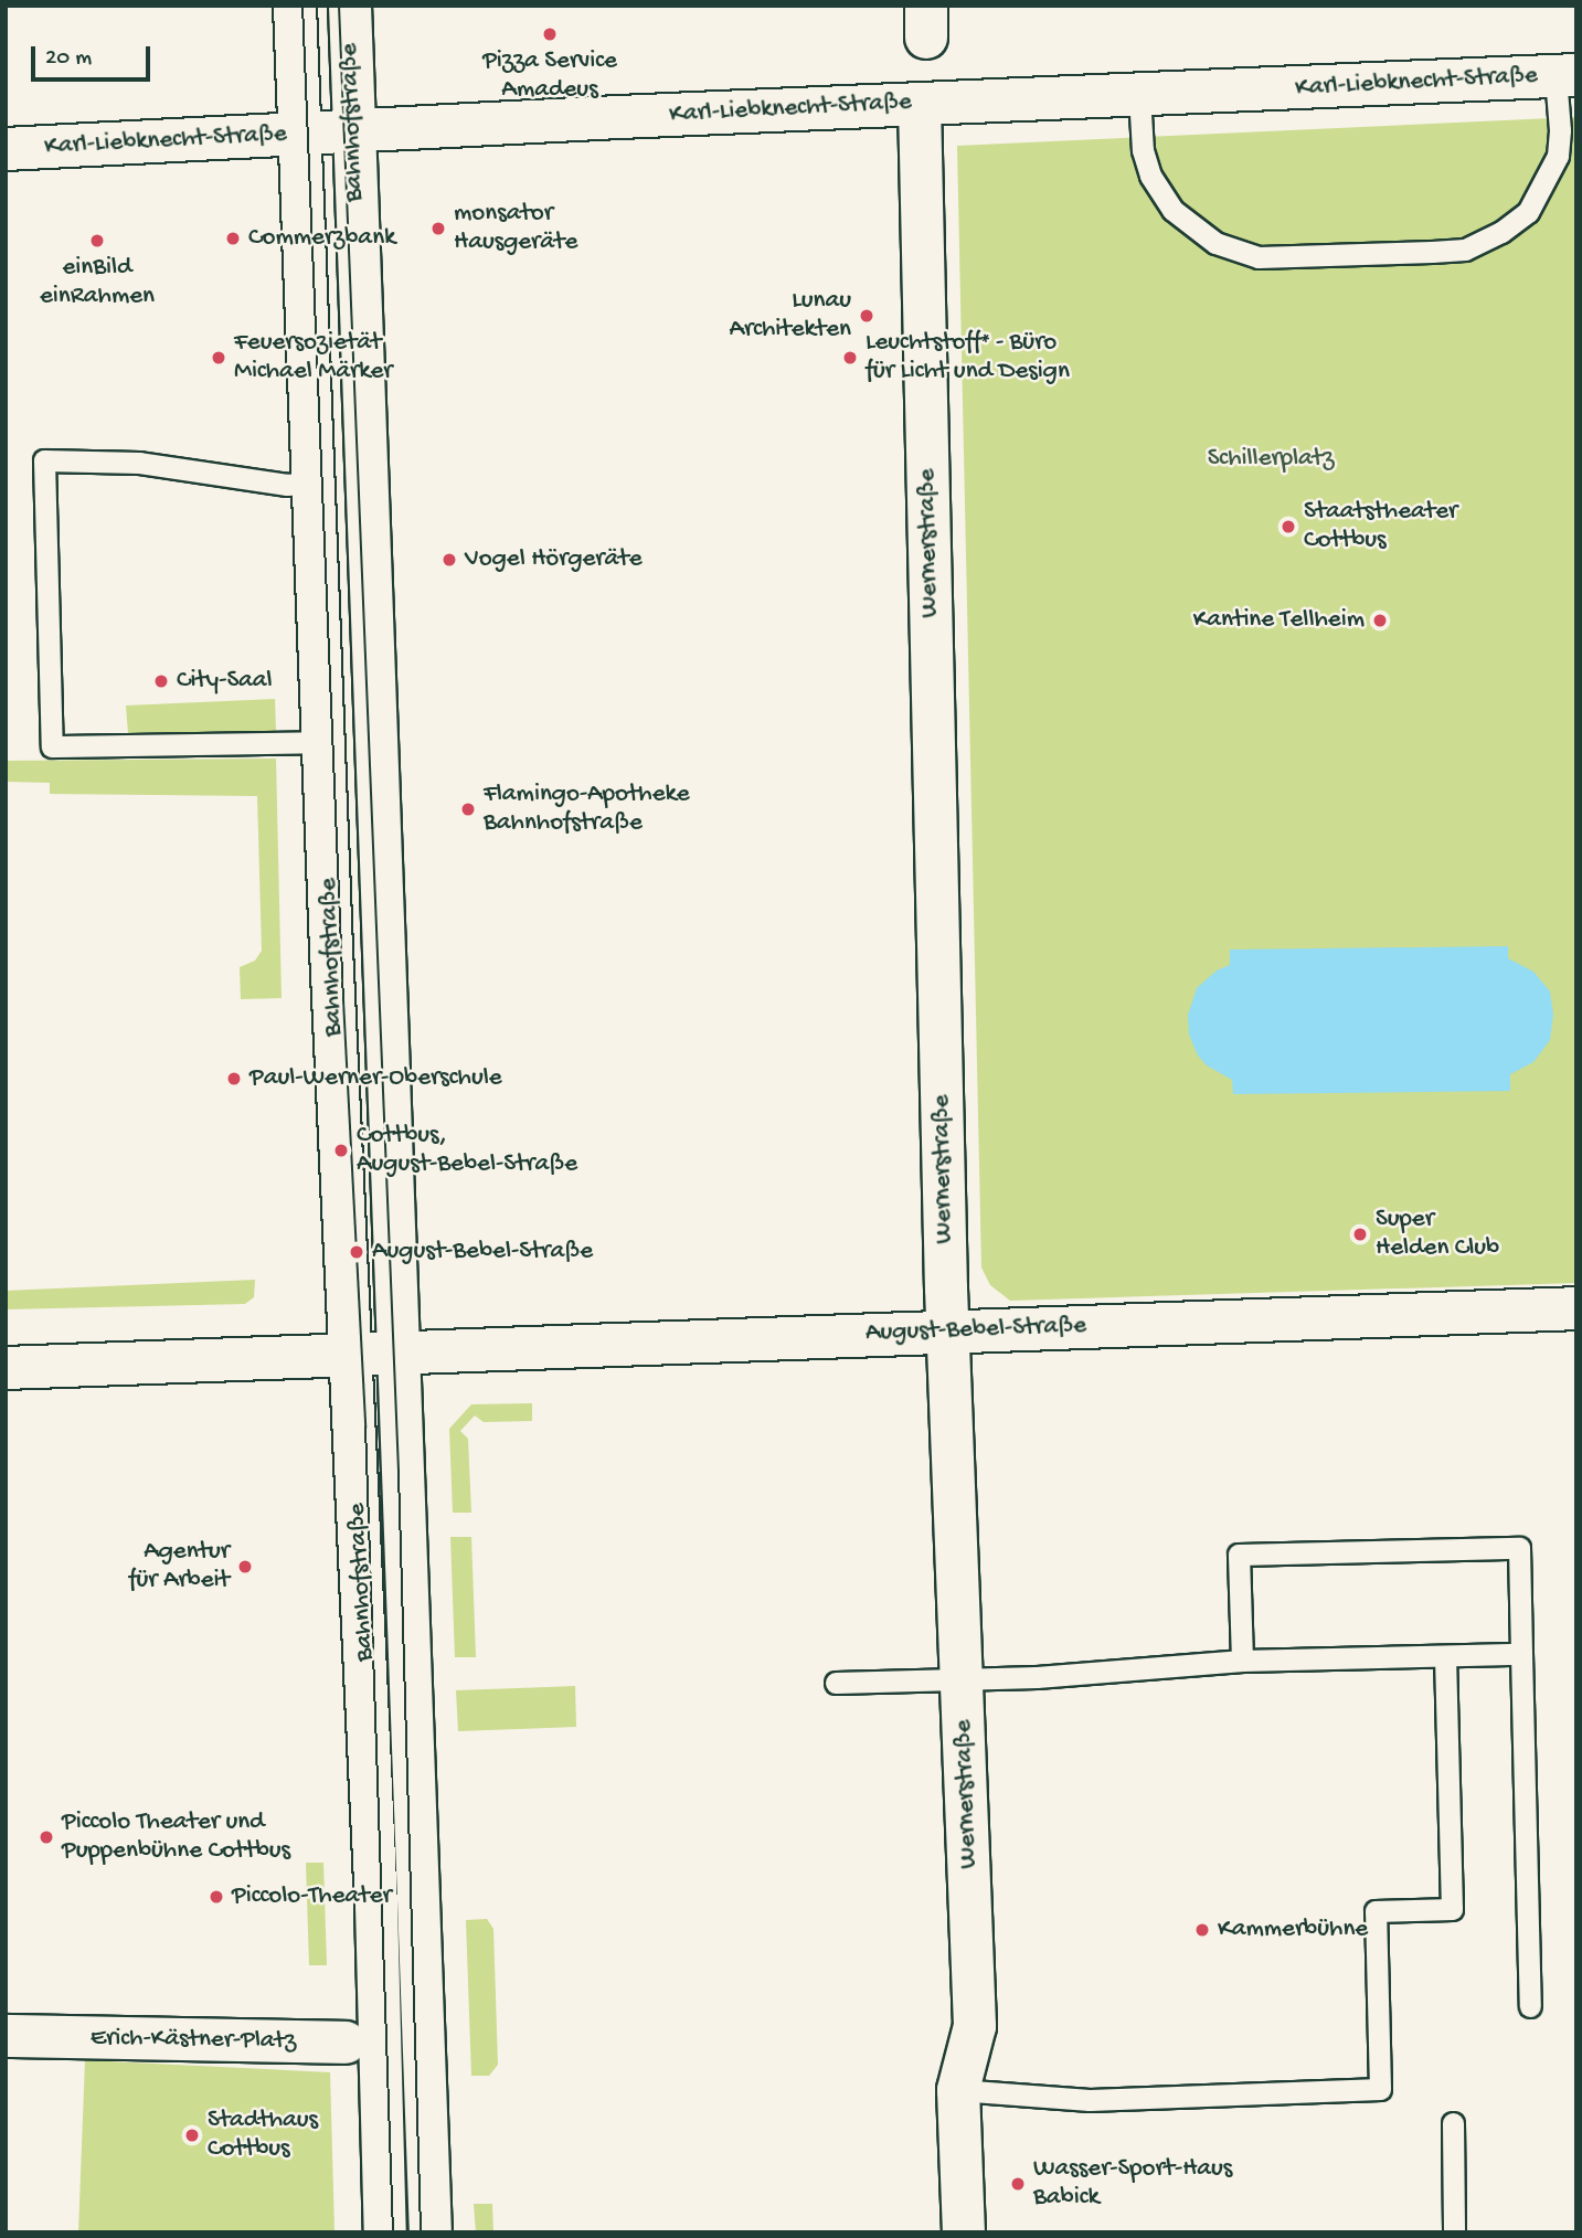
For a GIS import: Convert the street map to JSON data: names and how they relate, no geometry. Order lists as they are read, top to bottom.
{
  "streets": {
    "street": [
      "Karl-Liebknecht-Straße",
      "Bahnhofstraße",
      "Wernerstraße",
      "August-Bebel-Straße",
      "Erich-Kästner-Platz"
    ]
  },
  "crossings": [
    ["Karl-Liebknecht-Straße", "Bahnhofstraße"],
    ["Karl-Liebknecht-Straße", "Wernerstraße"],
    ["Bahnhofstraße", "August-Bebel-Straße"],
    ["Bahnhofstraße", "Erich-Kästner-Platz"],
    ["Wernerstraße", "August-Bebel-Straße"]
  ],
  "parks": ["Schillerplatz"],
  "places": [
    "Pizza Service Amadeus",
    "monsator Hausgeräte",
    "Commerzbank",
    "einBild einRahmen",
    "Lunau Architekten",
    "Feuersozietät Michael Märker",
    "Leuchtstoff* - Büro für Licht und Design",
    "Staatstheater Cottbus",
    "Vogel Hörgeräte",
    "Kantine Tellheim",
    "City-Saal",
    "Flamingo-Apotheke Bahnhofstraße",
    "Paul-Werner-Oberschule",
    "Cottbus, August-Bebel-Straße",
    "Super Helden Club",
    "August-Bebel-Straße",
    "Agentur für Arbeit",
    "Piccolo Theater und Puppenbühne Cottbus",
    "Piccolo-Theater",
    "Kammerbühne",
    "Stadthaus Cottbus",
    "Wasser-Sport-Haus Babick"
  ],
  "scale_bar": "20 m"
}
